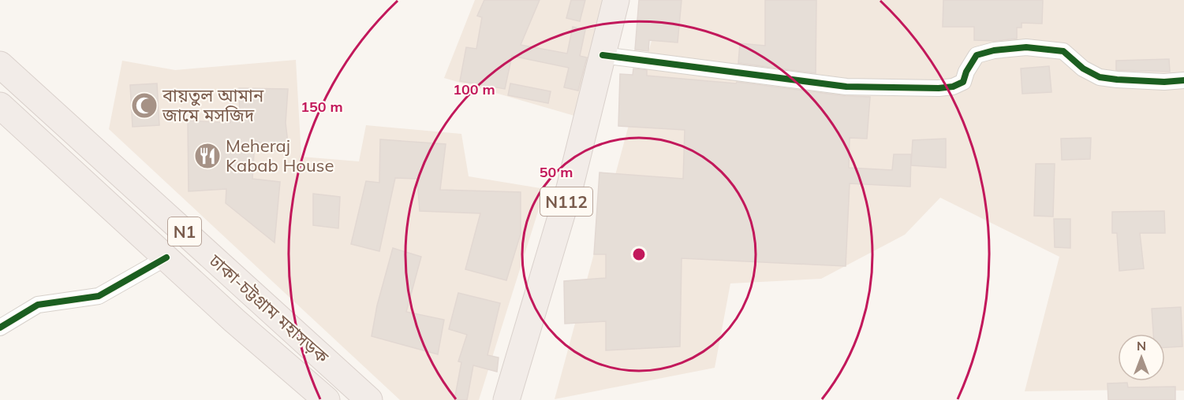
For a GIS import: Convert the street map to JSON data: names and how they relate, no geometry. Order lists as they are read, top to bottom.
{
  "streets": {
    "highway": ["N112", "N1", "ঢাকা-চট্টগ্রাম মহাসড়ক"]
  },
  "places": {
    "mosque": ["বায়তুল আমান জামে মসজিদ"],
    "restaurant": ["Meheraj Kabab House"]
  },
  "north": "top",
  "rings": ["100 m", "150 m", "50 m"]
}
